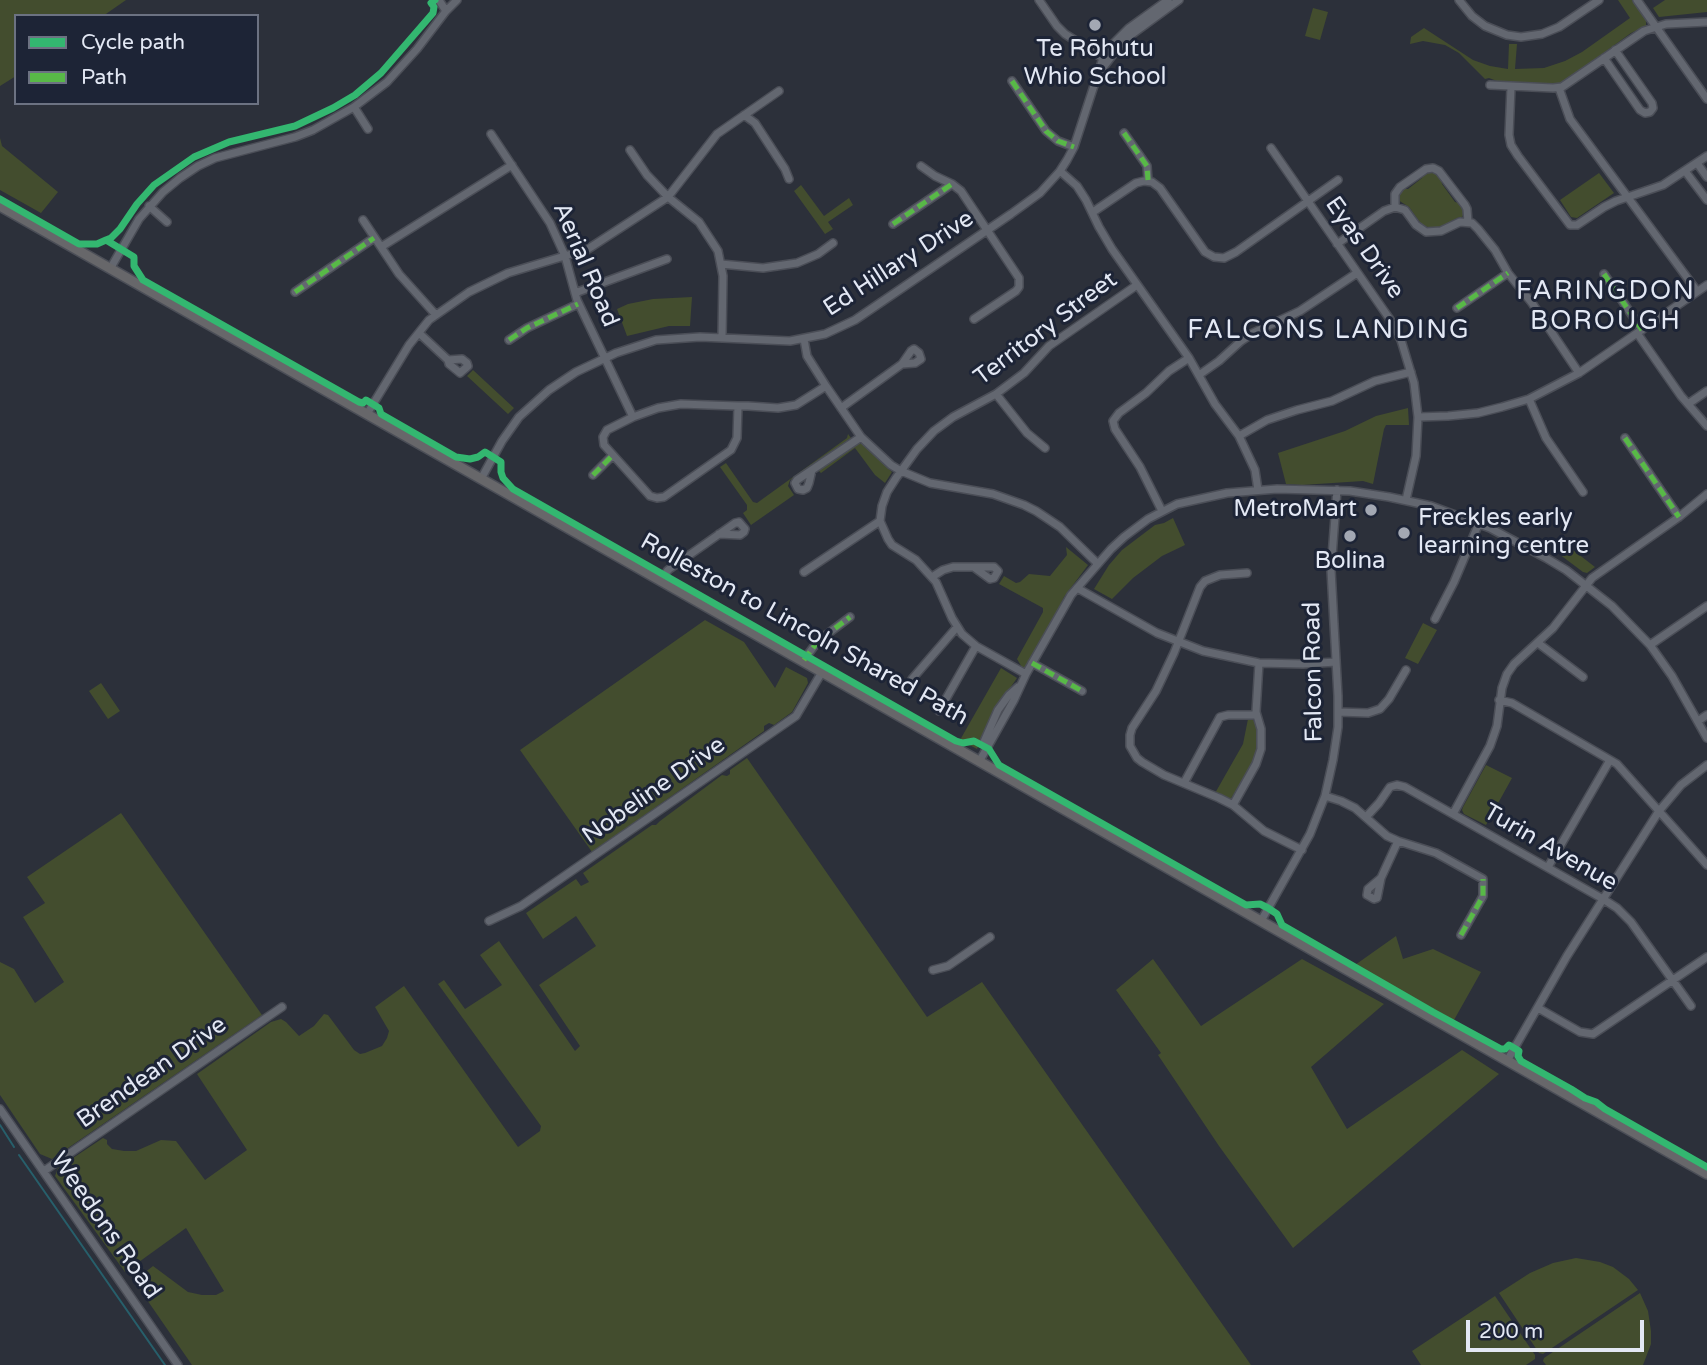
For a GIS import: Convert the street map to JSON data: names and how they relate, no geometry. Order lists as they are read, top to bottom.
{
  "streets": {
    "street": [
      "Eyas Drive",
      "Ed Hillary Drive",
      "Aerial Road",
      "Territory Street",
      "Falcon Road",
      "Nobeline Drive",
      "Turin Avenue",
      "Brendean Drive",
      "Weedons Road"
    ],
    "cycle path": ["Rolleston to Lincoln Shared Path"]
  },
  "crossings": [
    ["Ed Hillary Drive", "Aerial Road"],
    ["Brendean Drive", "Weedons Road"]
  ],
  "districts": ["FARINGDON BOROUGH", "FALCONS LANDING"],
  "places": [
    "Te Rōhutu Whio School",
    "MetroMart",
    "Freckles early learning centre",
    "Bolina"
  ],
  "legend": ["Cycle path", "Path"],
  "scale_bar": "200 m"
}
